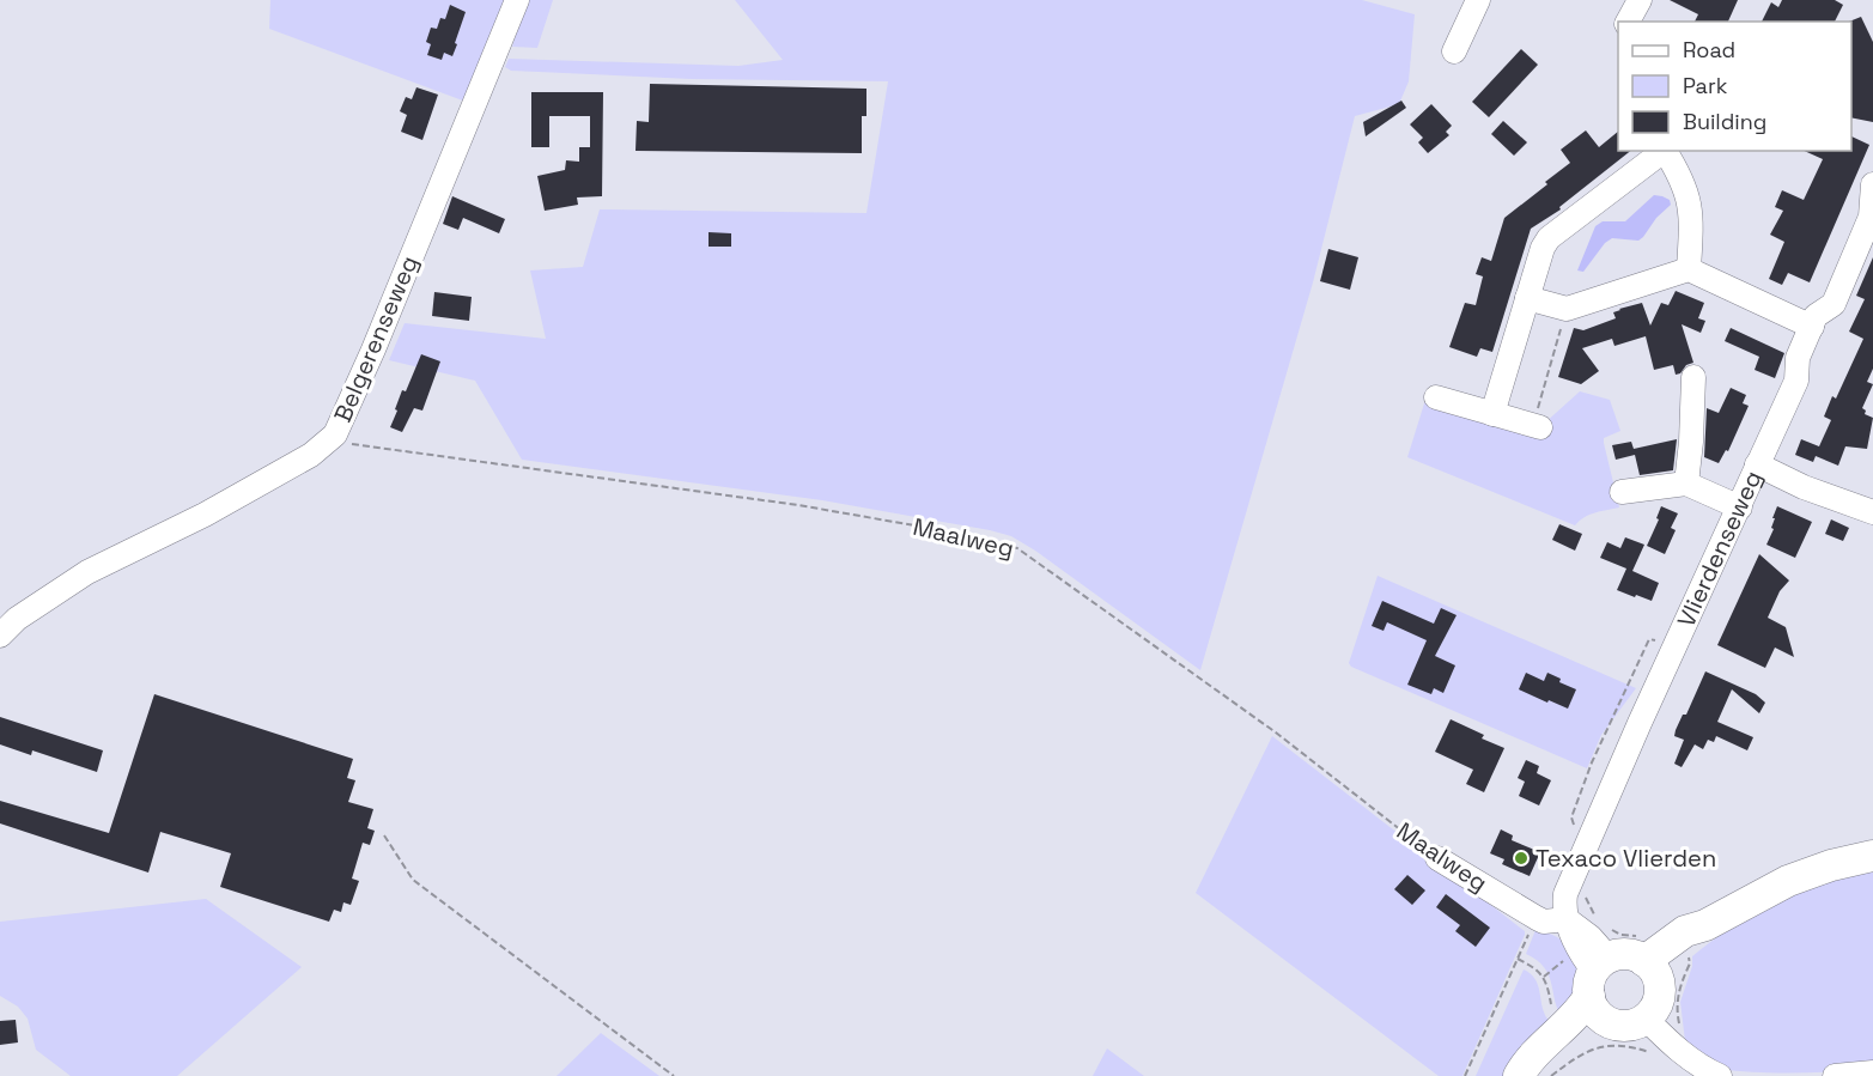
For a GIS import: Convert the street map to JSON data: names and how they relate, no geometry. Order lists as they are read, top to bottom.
{
  "streets": {
    "street": ["Belgerenseweg", "Maalweg", "Vlierdenseweg"]
  },
  "crossings": [
    ["Belgerenseweg", "Maalweg"],
    ["Maalweg", "Vlierdenseweg"]
  ],
  "places": ["Texaco Vlierden"],
  "legend": ["Road", "Park", "Building"]
}
